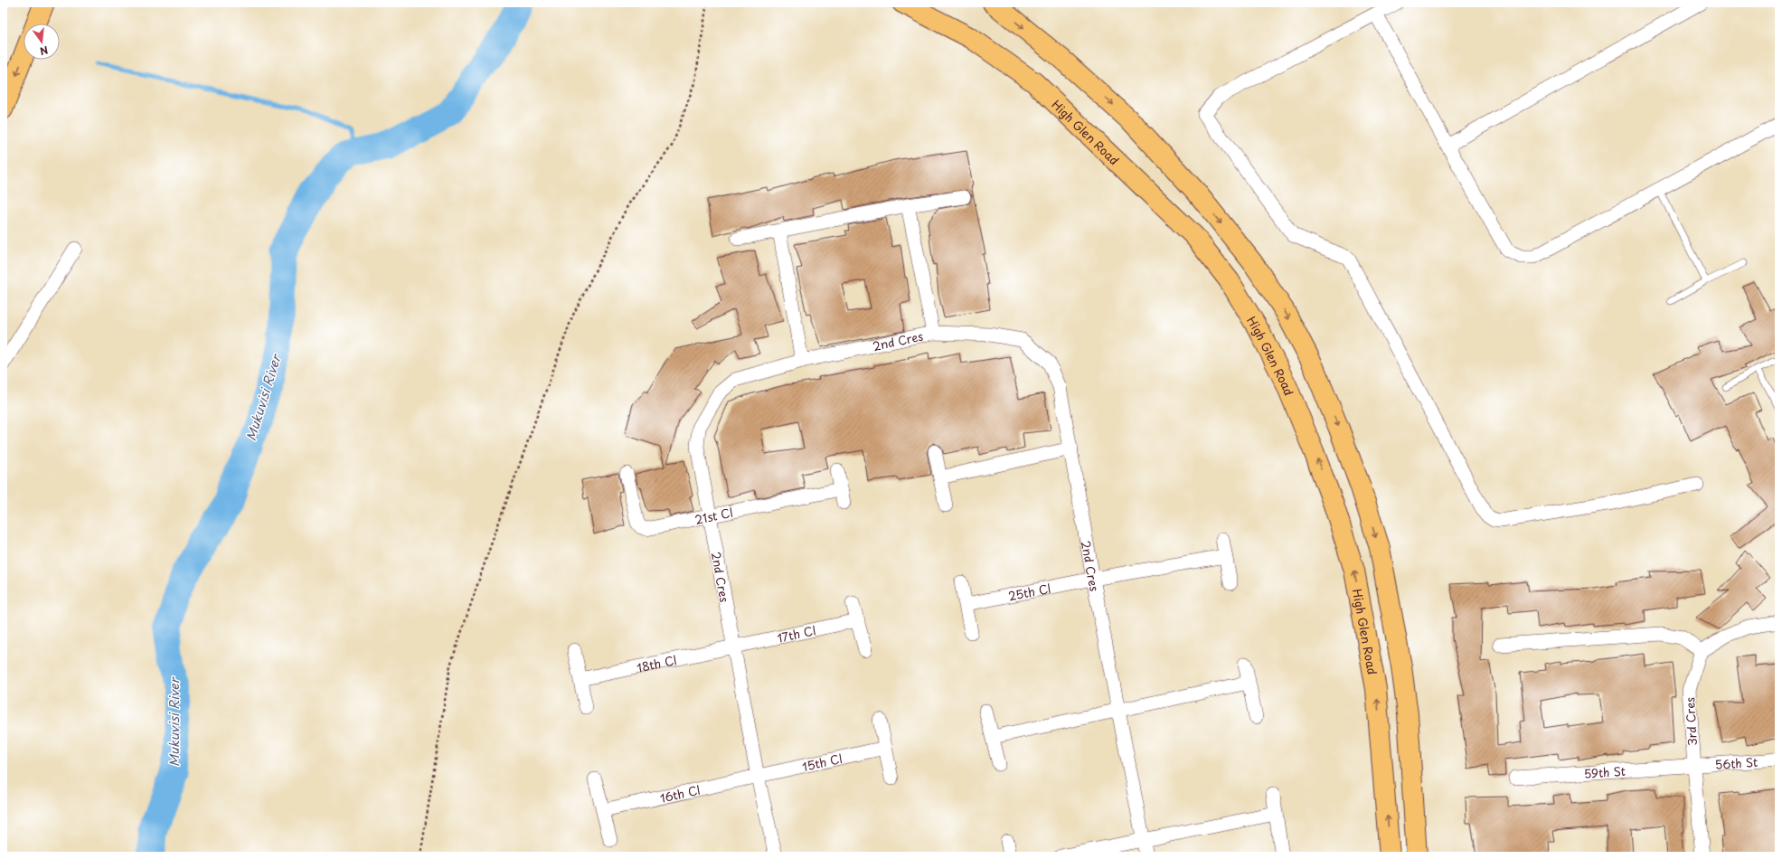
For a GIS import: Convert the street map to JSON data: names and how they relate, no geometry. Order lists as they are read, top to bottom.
{
  "streets": {
    "main road": ["High Glen Road"],
    "street": [
      "2nd Cres",
      "21st Cl",
      "25th Cl",
      "17th Cl",
      "18th Cl",
      "3rd Cres",
      "15th Cl",
      "56th St",
      "59th St",
      "16th Cl"
    ]
  },
  "crossings": [
    ["2nd Cres", "21st Cl"],
    ["2nd Cres", "25th Cl"],
    ["2nd Cres", "17th Cl"],
    ["2nd Cres", "18th Cl"],
    ["2nd Cres", "15th Cl"],
    ["2nd Cres", "16th Cl"],
    ["17th Cl", "18th Cl"],
    ["3rd Cres", "56th St"],
    ["3rd Cres", "59th St"],
    ["15th Cl", "16th Cl"],
    ["56th St", "59th St"]
  ],
  "water": ["Mukuvisi River"],
  "north": "bottom"
}
